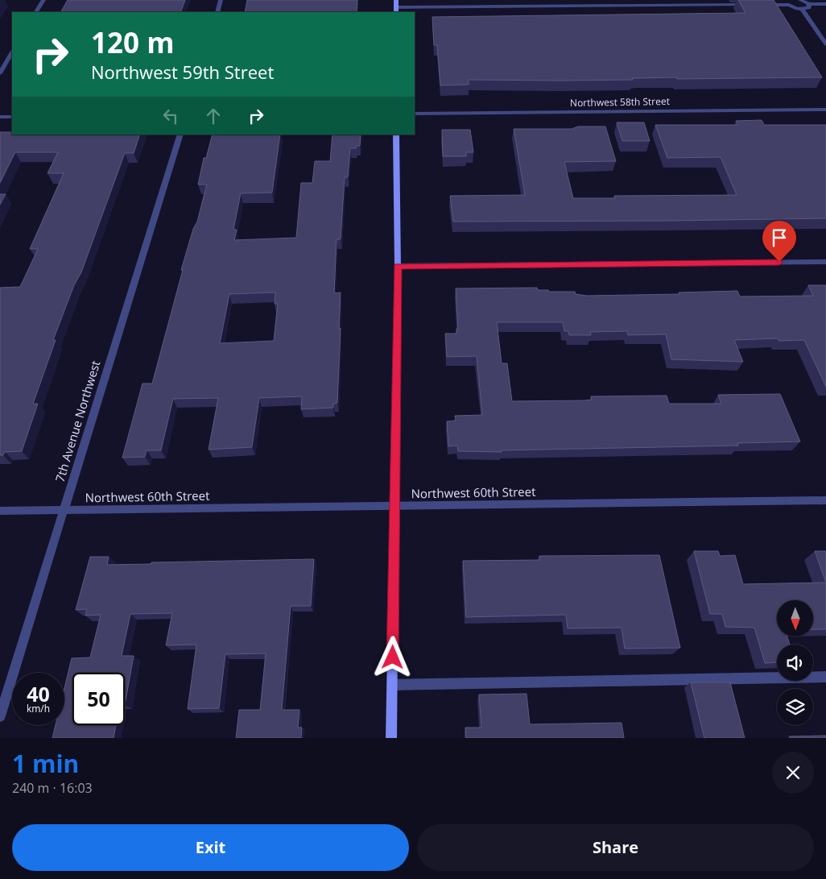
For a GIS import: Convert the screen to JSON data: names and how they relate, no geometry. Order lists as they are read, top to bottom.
{
  "streets": {
    "street": ["Northwest 58th Street", "7th Avenue Northwest", "Northwest 60th Street"]
  },
  "crossings": [
    ["7th Avenue Northwest", "Northwest 60th Street"]
  ],
  "north": "bottom",
  "page": {
    "turn": ["120 m", "Northwest 59th Street"],
    "speed": "40 km/h",
    "limit": "50",
    "heading": ["1 min", "240 m · 16:03"],
    "buttons": ["Exit", "Share"]
  }
}
